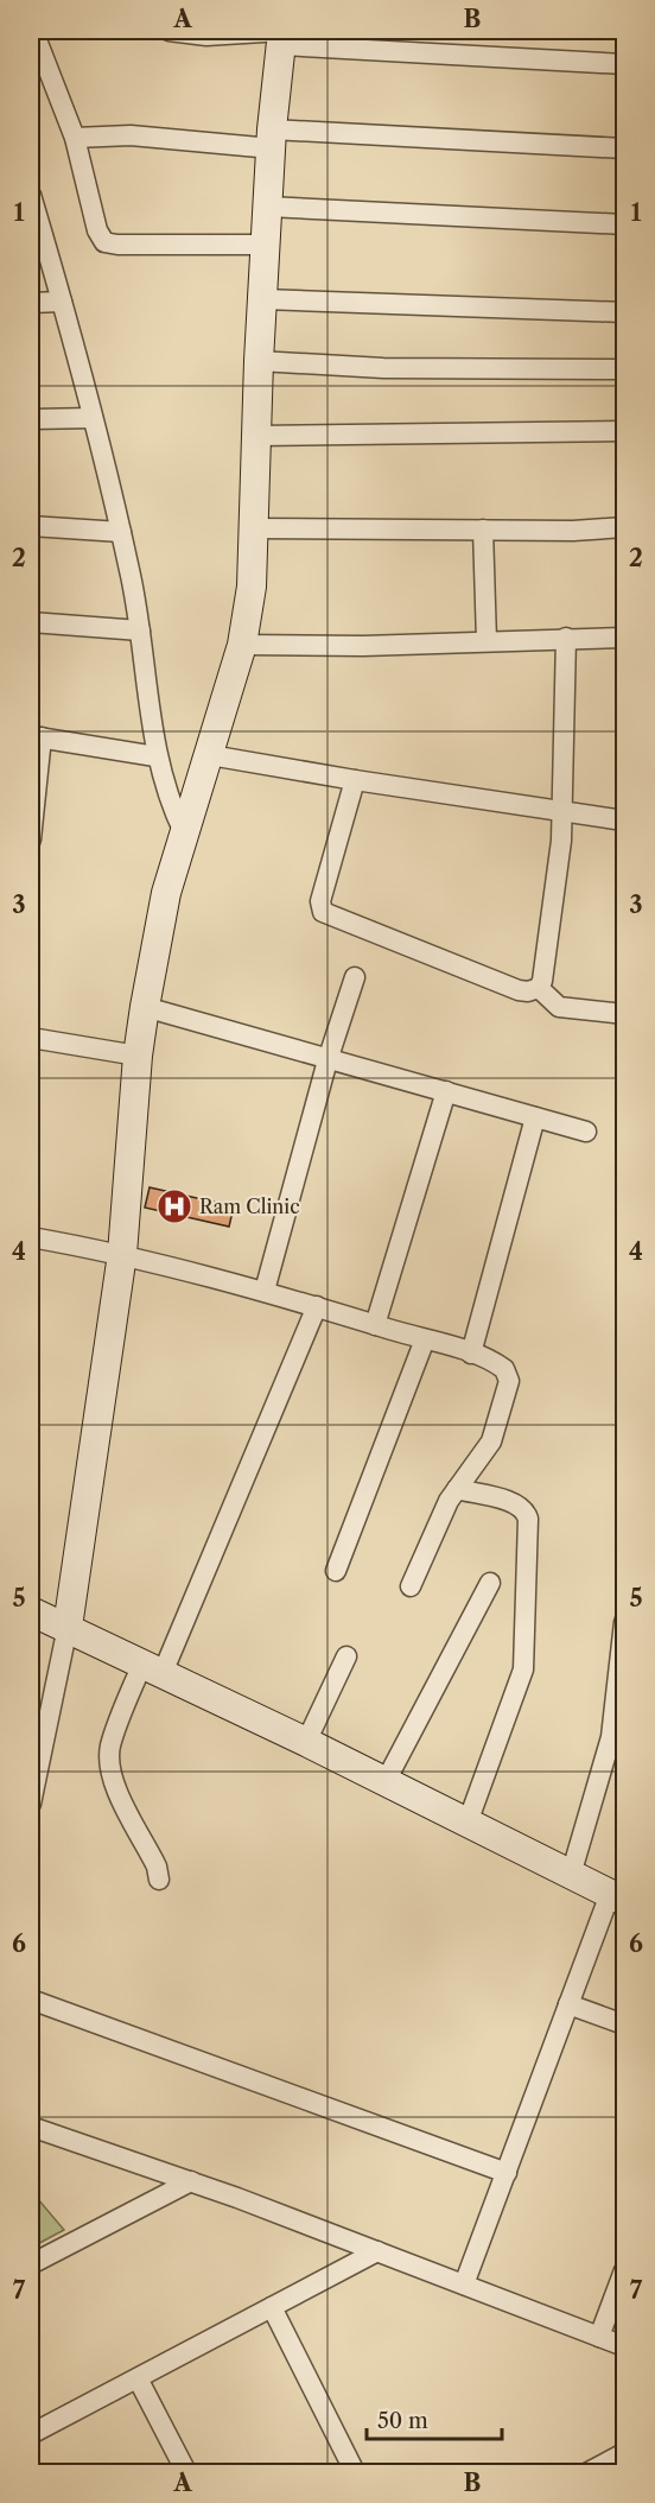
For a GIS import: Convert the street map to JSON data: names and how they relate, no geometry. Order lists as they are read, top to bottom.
{
  "places": {
    "hospital": ["Ram Clinic"]
  },
  "scale_bar": "50 m",
  "grid": {
    "columns": ["A", "B"],
    "rows": [
      "1",
      "2",
      "3",
      "4",
      "5",
      "6",
      "7"
    ]
  }
}
